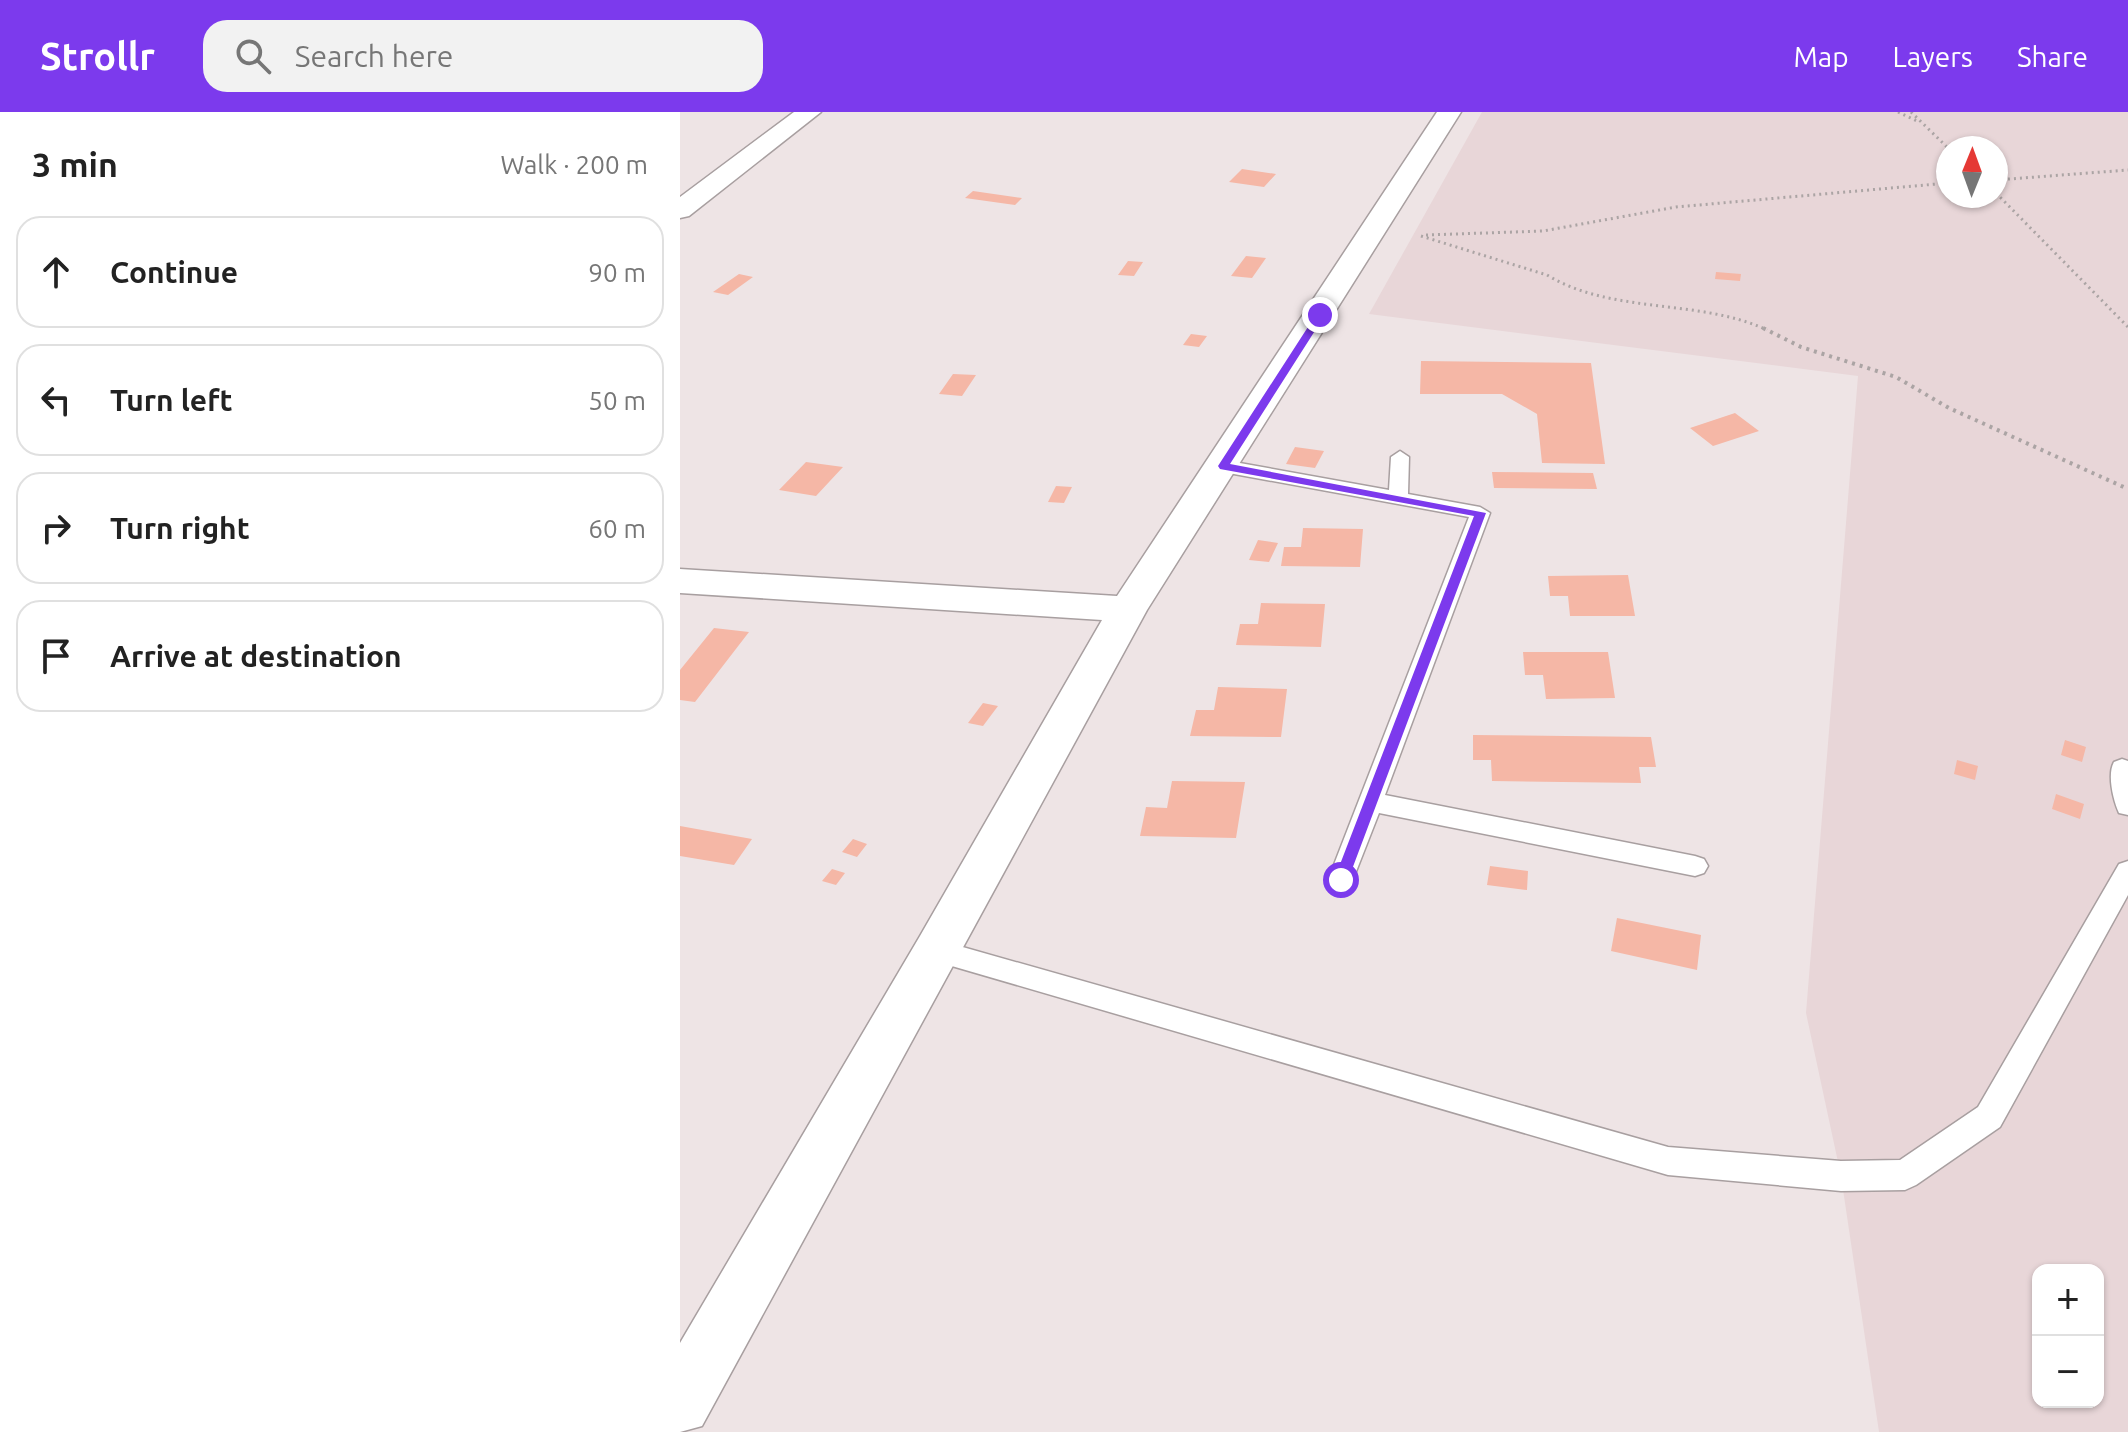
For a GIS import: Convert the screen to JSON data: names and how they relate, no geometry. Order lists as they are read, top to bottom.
{
  "north": "top",
  "page": {
    "header": "Strollr",
    "search": "Search here",
    "nav": ["Map", "Layers", "Share"],
    "heading": ["3 min", "Walk · 200 m"],
    "list": [
      ["Continue", "90 m"],
      ["Turn left", "50 m"],
      ["Turn right", "60 m"],
      "Arrive at destination"
    ],
    "map_buttons": ["+", "−"]
  }
}
